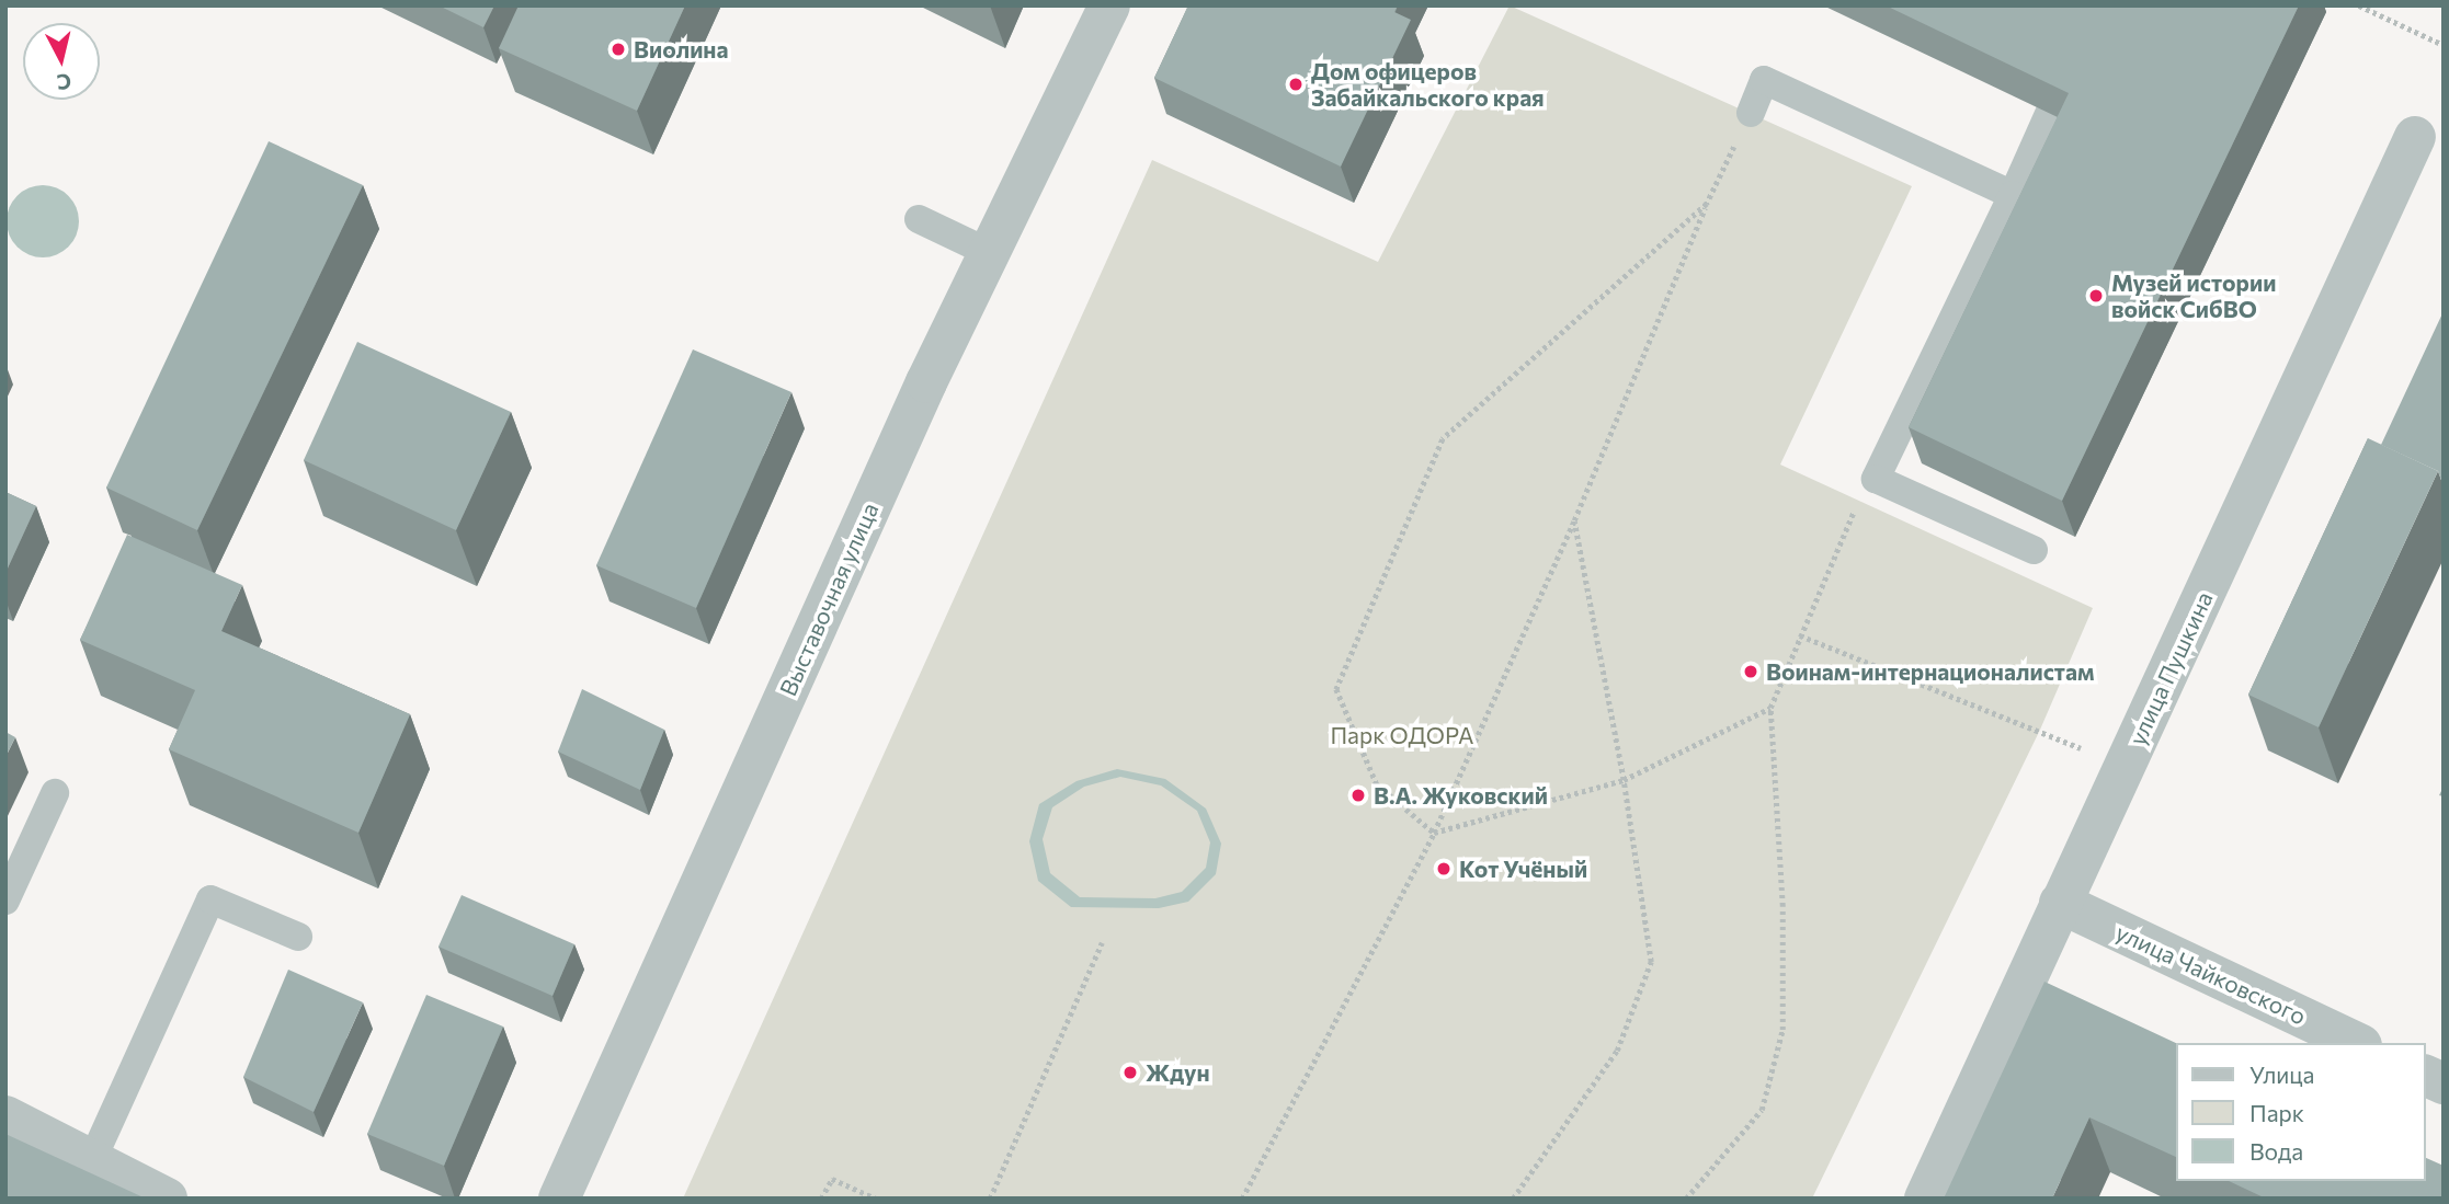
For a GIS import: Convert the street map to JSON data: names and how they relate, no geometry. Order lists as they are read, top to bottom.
{
  "streets": {
    "street": ["Выставочная улица", "улица Пушкина", "улица Чайковского"]
  },
  "crossings": [
    ["улица Пушкина", "улица Чайковского"]
  ],
  "parks": ["Парк ОДОРА"],
  "places": [
    "Виолина",
    "Дом офицеров Забайкальского края",
    "Музей истории войск СибВО",
    "Воинам-интернационалистам",
    "В.А. Жуковский",
    "Кот Учёный",
    "Ждун"
  ],
  "legend": ["Улица", "Парк", "Вода"],
  "north": "bottom"
}
